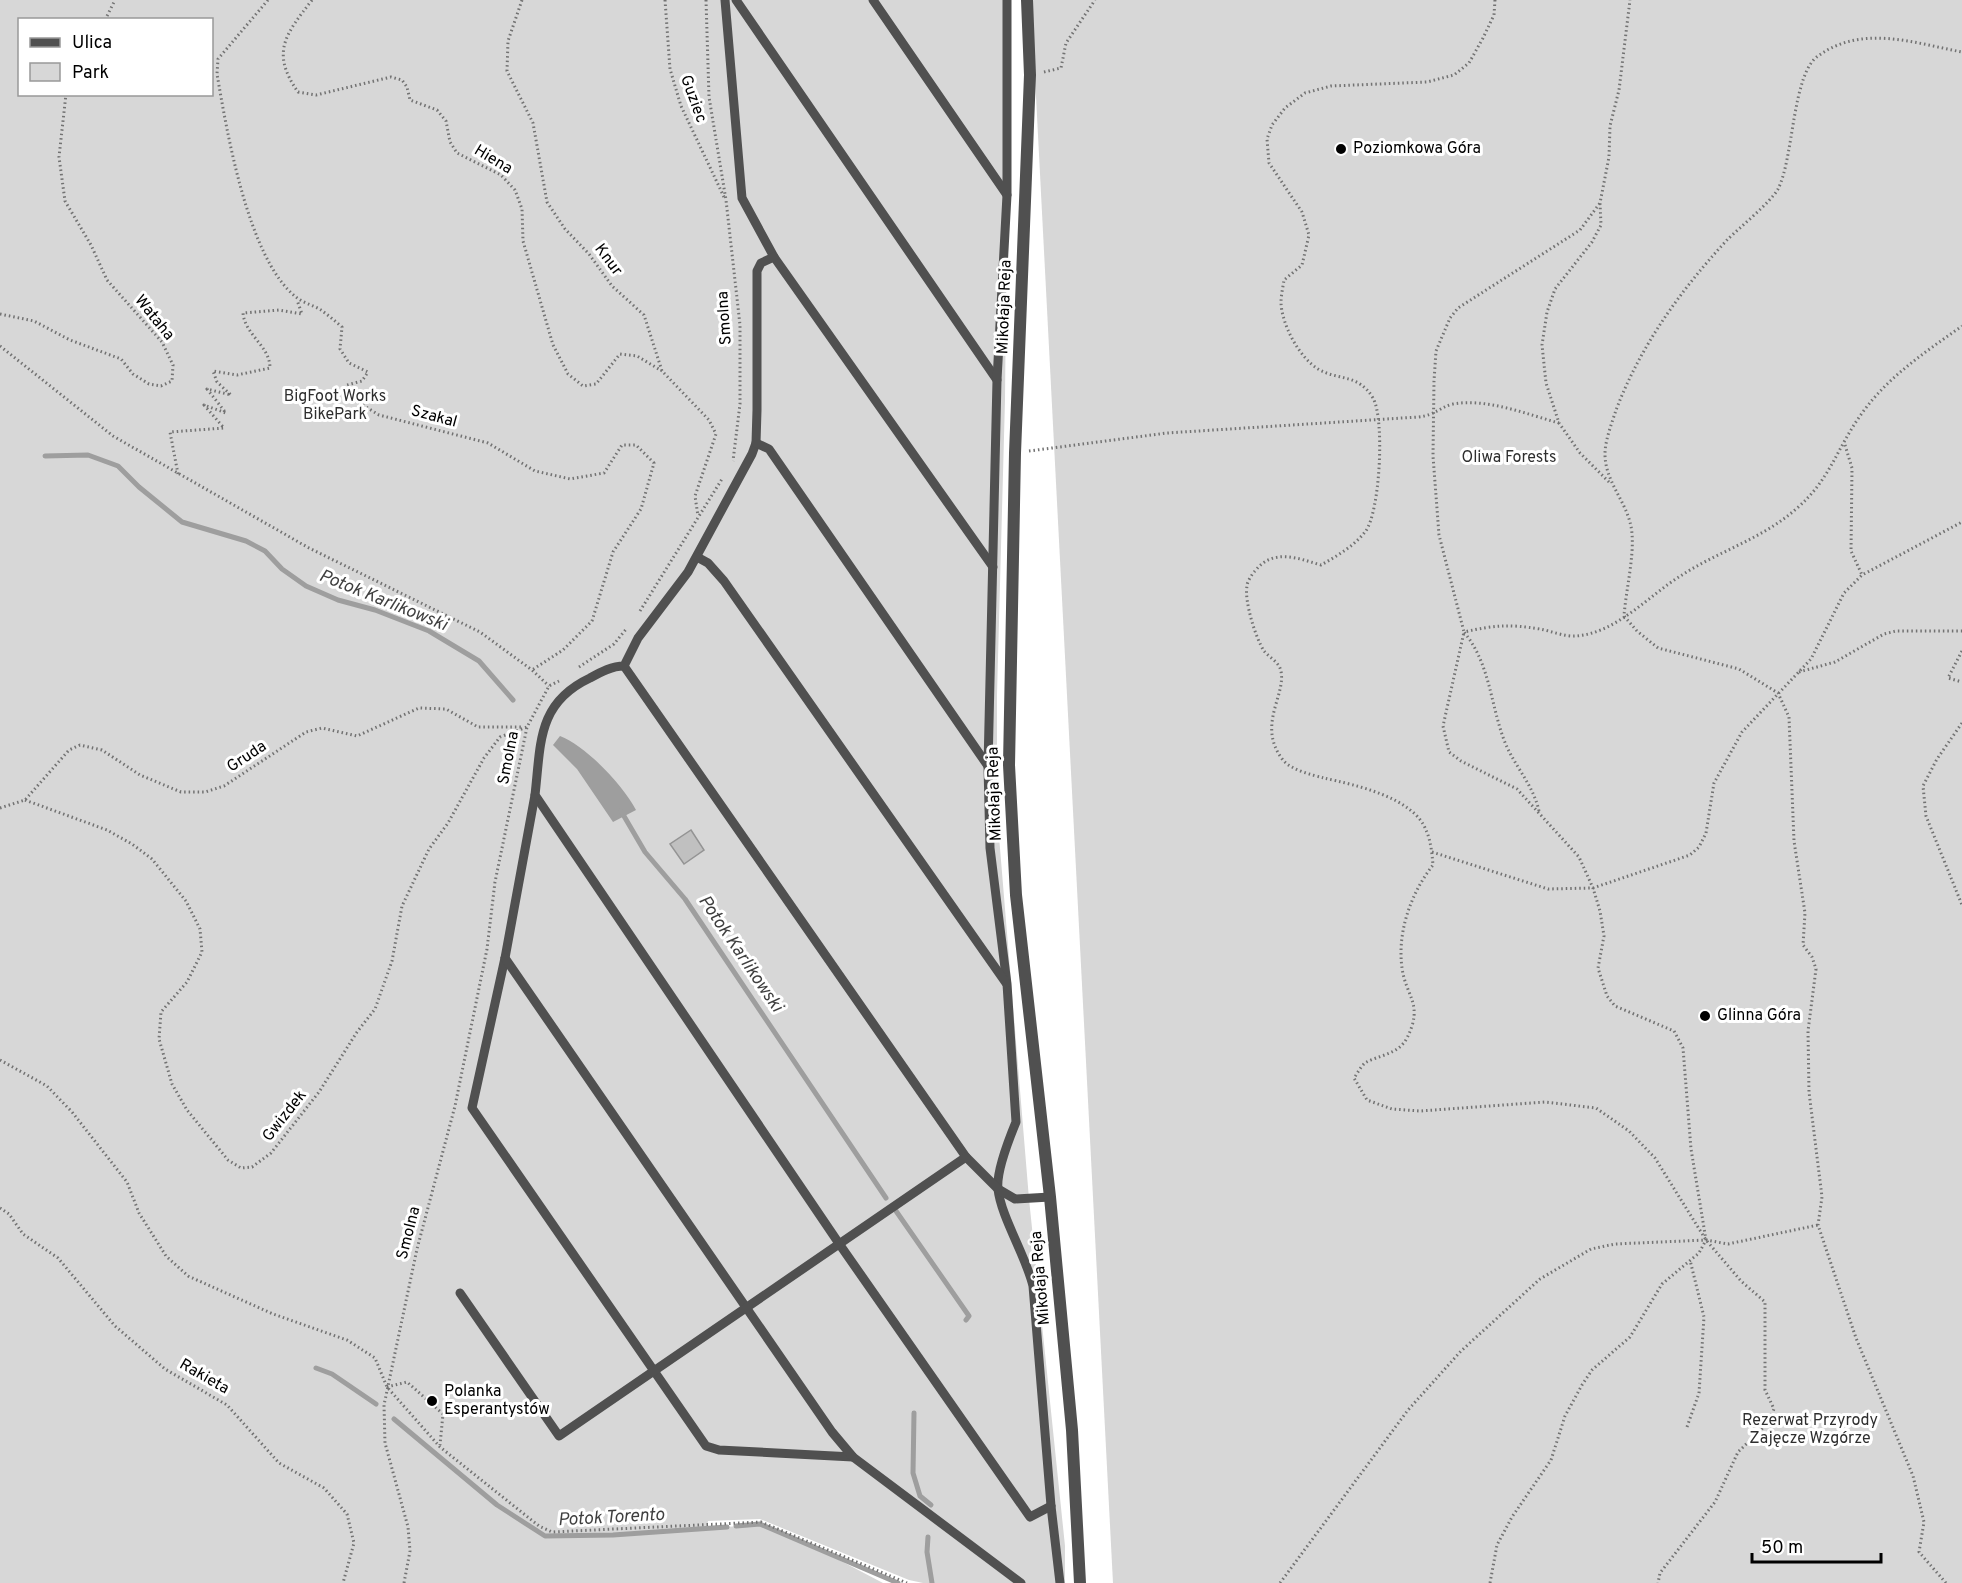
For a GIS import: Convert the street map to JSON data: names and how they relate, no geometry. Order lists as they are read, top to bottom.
{
  "streets": {
    "street": ["Mikołaja Reja"],
    "path": [
      "Guziec",
      "Hiena",
      "Knur",
      "Wataha",
      "Smolna",
      "Szakal",
      "Gruda",
      "Gwizdek",
      "Rakieta"
    ]
  },
  "crossings": [
    ["Guziec", "Smolna"],
    ["Hiena", "Knur"],
    ["Smolna", "Gruda"],
    ["Smolna", "Gwizdek"],
    ["Gruda", "Gwizdek"]
  ],
  "water": ["Potok Karlikowski", "Potok Torento"],
  "parks": ["BigFoot Works BikePark", "Oliwa Forests", "Rezerwat Przyrody Zajęcze Wzgórze"],
  "places": ["Poziomkowa Góra", "Glinna Góra", "Polanka Esperantystów"],
  "legend": ["Ulica", "Park"],
  "scale_bar": "50 m"
}
